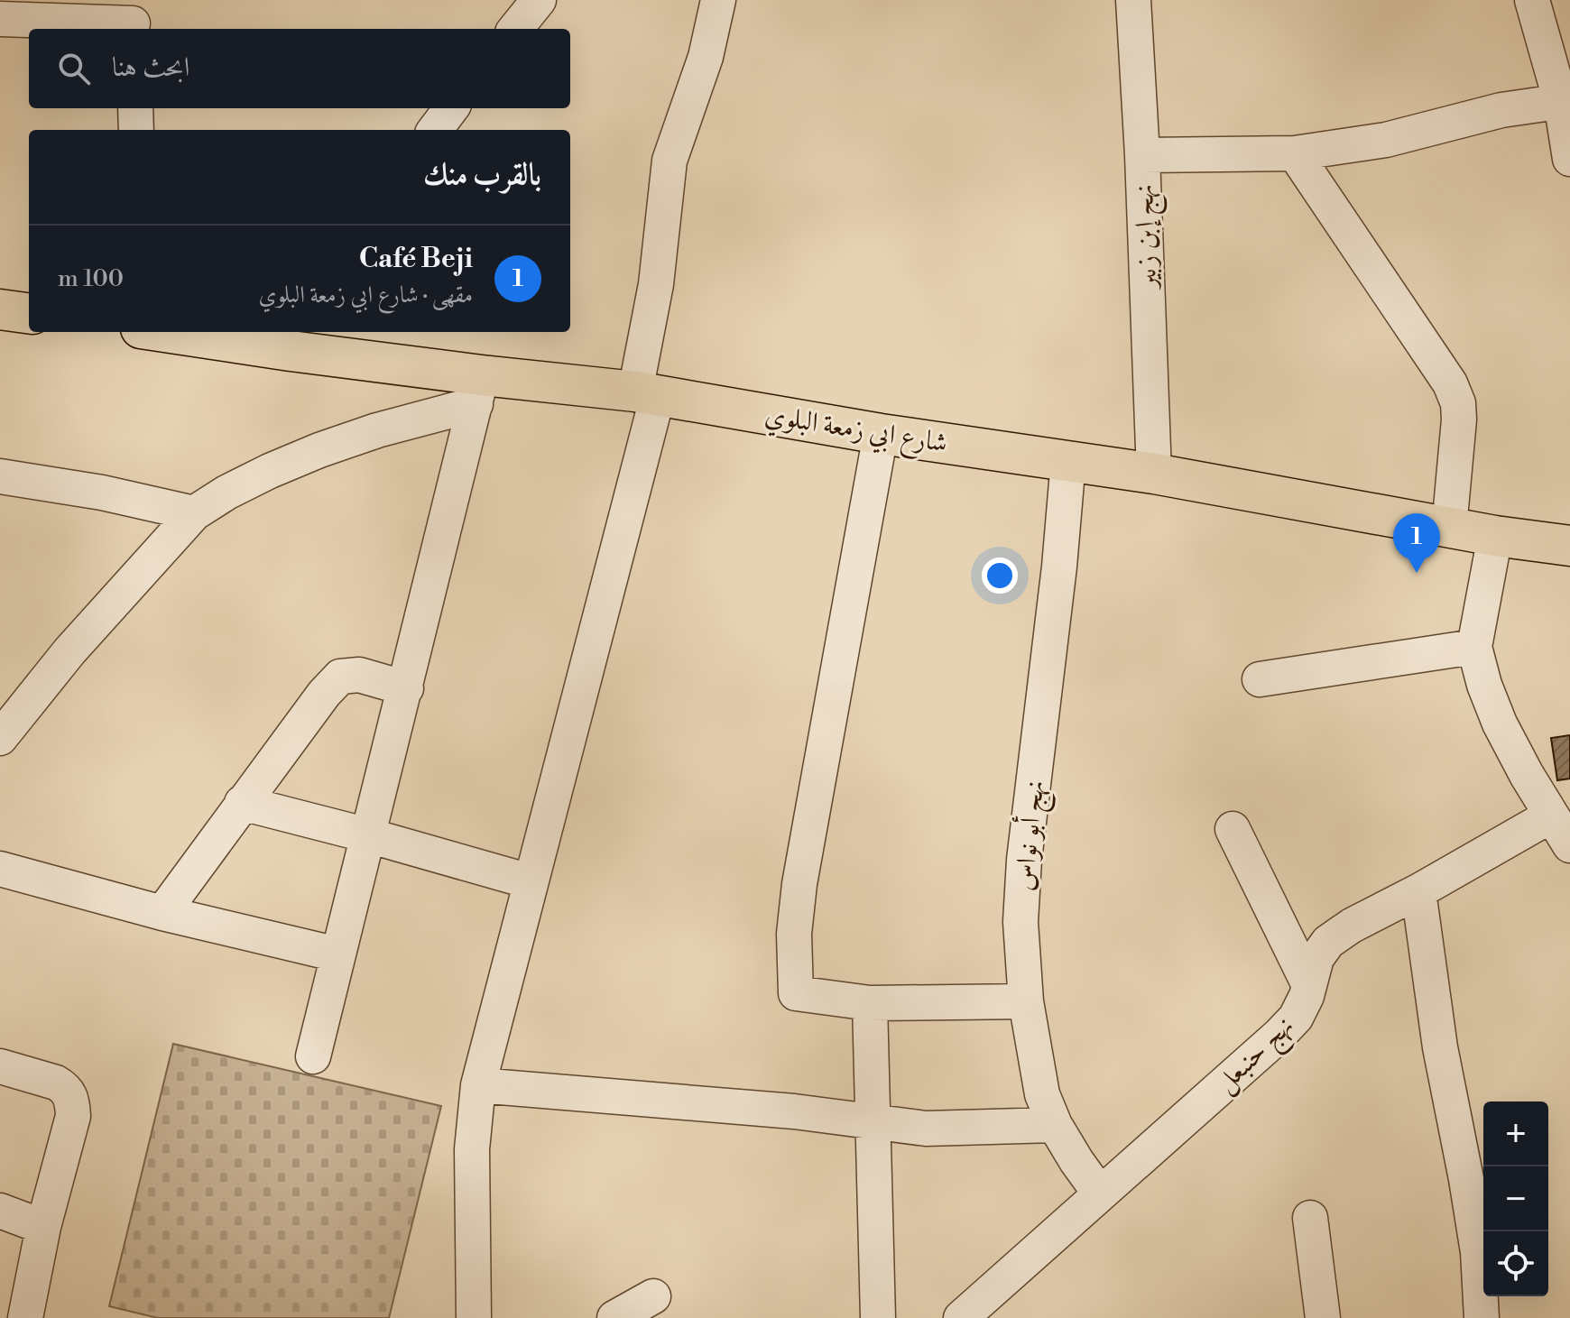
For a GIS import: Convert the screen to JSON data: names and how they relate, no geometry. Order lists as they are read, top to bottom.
{
  "streets": {
    "main road": ["شارع ابي زمعة البلوي"],
    "street": ["نهج إبن زبير", "نهج أبو نواس", "نهج حنبعل"]
  },
  "crossings": [
    ["نهج إبن زبير", "شارع ابي زمعة البلوي"],
    ["شارع ابي زمعة البلوي", "نهج أبو نواس"],
    ["نهج أبو نواس", "نهج حنبعل"]
  ],
  "page": {
    "search": "ابحث هنا",
    "heading": "بالقرب منك",
    "list": [
      {
        "mark": "1",
        "name": "Café Beji",
        "note": "مقهى · شارع ابي زمعة البلوي",
        "value": "100 m"
      }
    ],
    "pins": "1",
    "map_buttons": ["+", "−"]
  }
}
